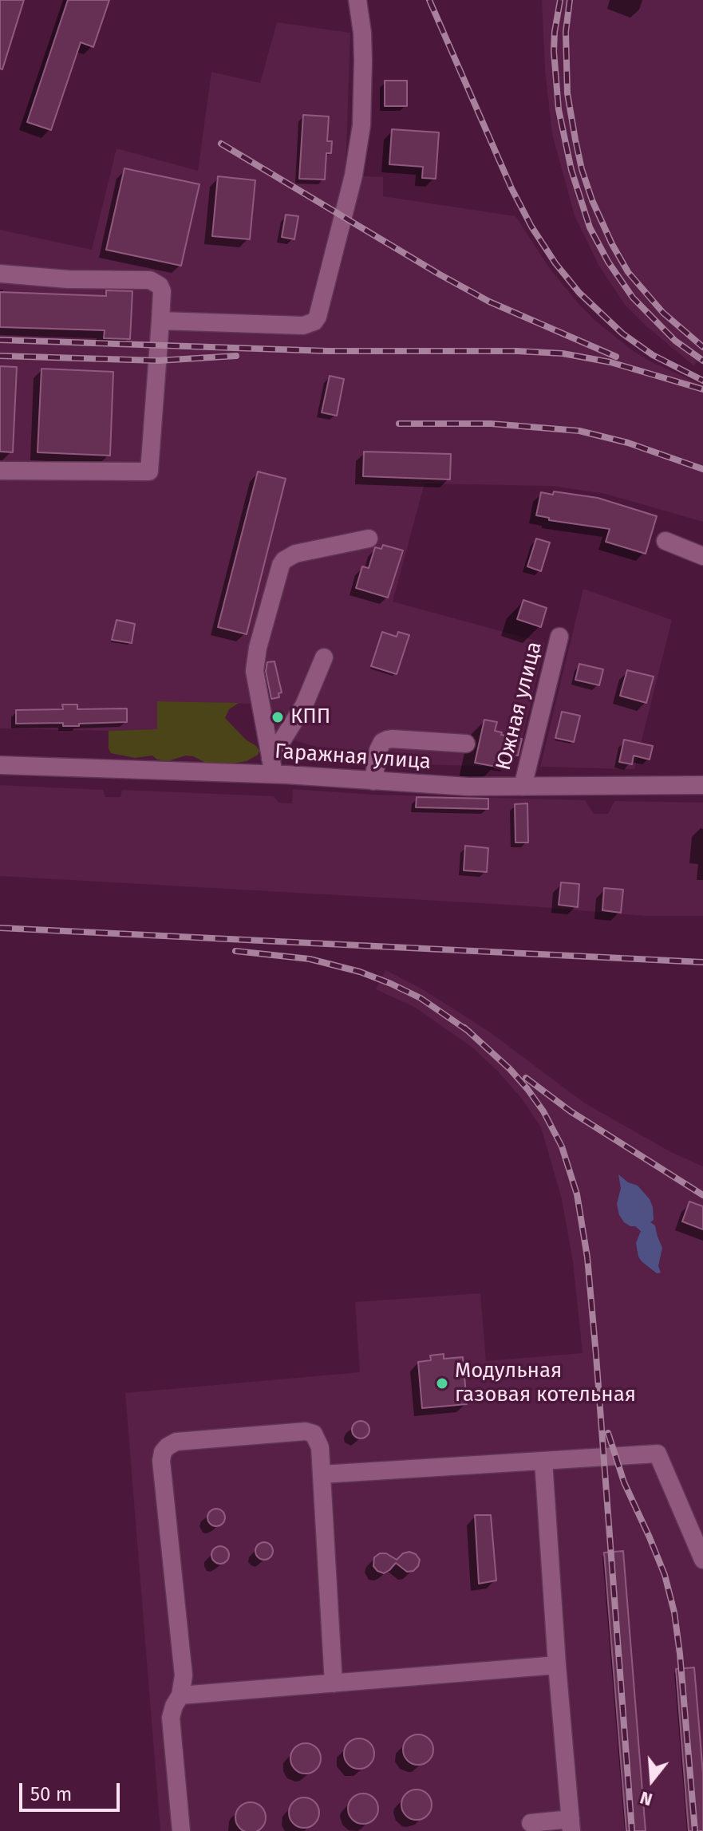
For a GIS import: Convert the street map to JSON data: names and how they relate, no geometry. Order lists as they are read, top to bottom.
{
  "streets": {
    "street": ["Южная улица", "Гаражная улица"]
  },
  "crossings": [
    ["Южная улица", "Гаражная улица"]
  ],
  "places": ["КПП", "Модульная газовая котельная"],
  "scale_bar": "50 m",
  "north": "bottom"
}
